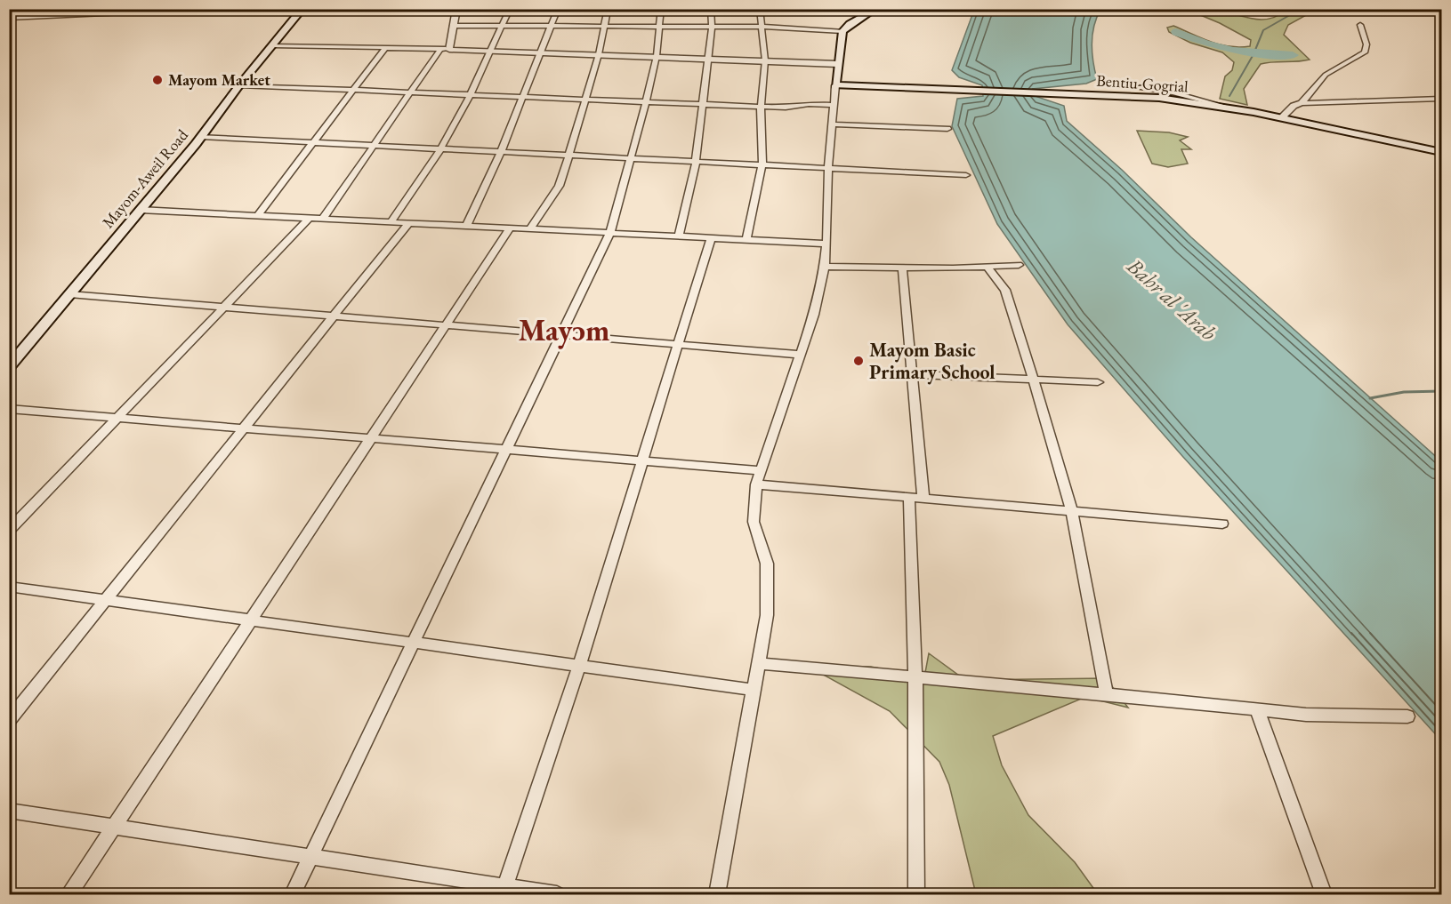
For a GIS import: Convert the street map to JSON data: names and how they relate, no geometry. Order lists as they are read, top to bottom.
{
  "streets": {
    "main road": ["Bentiu-Gogrial", "Mayom-Aweil Road"]
  },
  "districts": ["Mayɔm"],
  "water": ["Bahr al 'Arab"],
  "places": ["Mayom Market", "Mayom Basic Primary School"]
}
